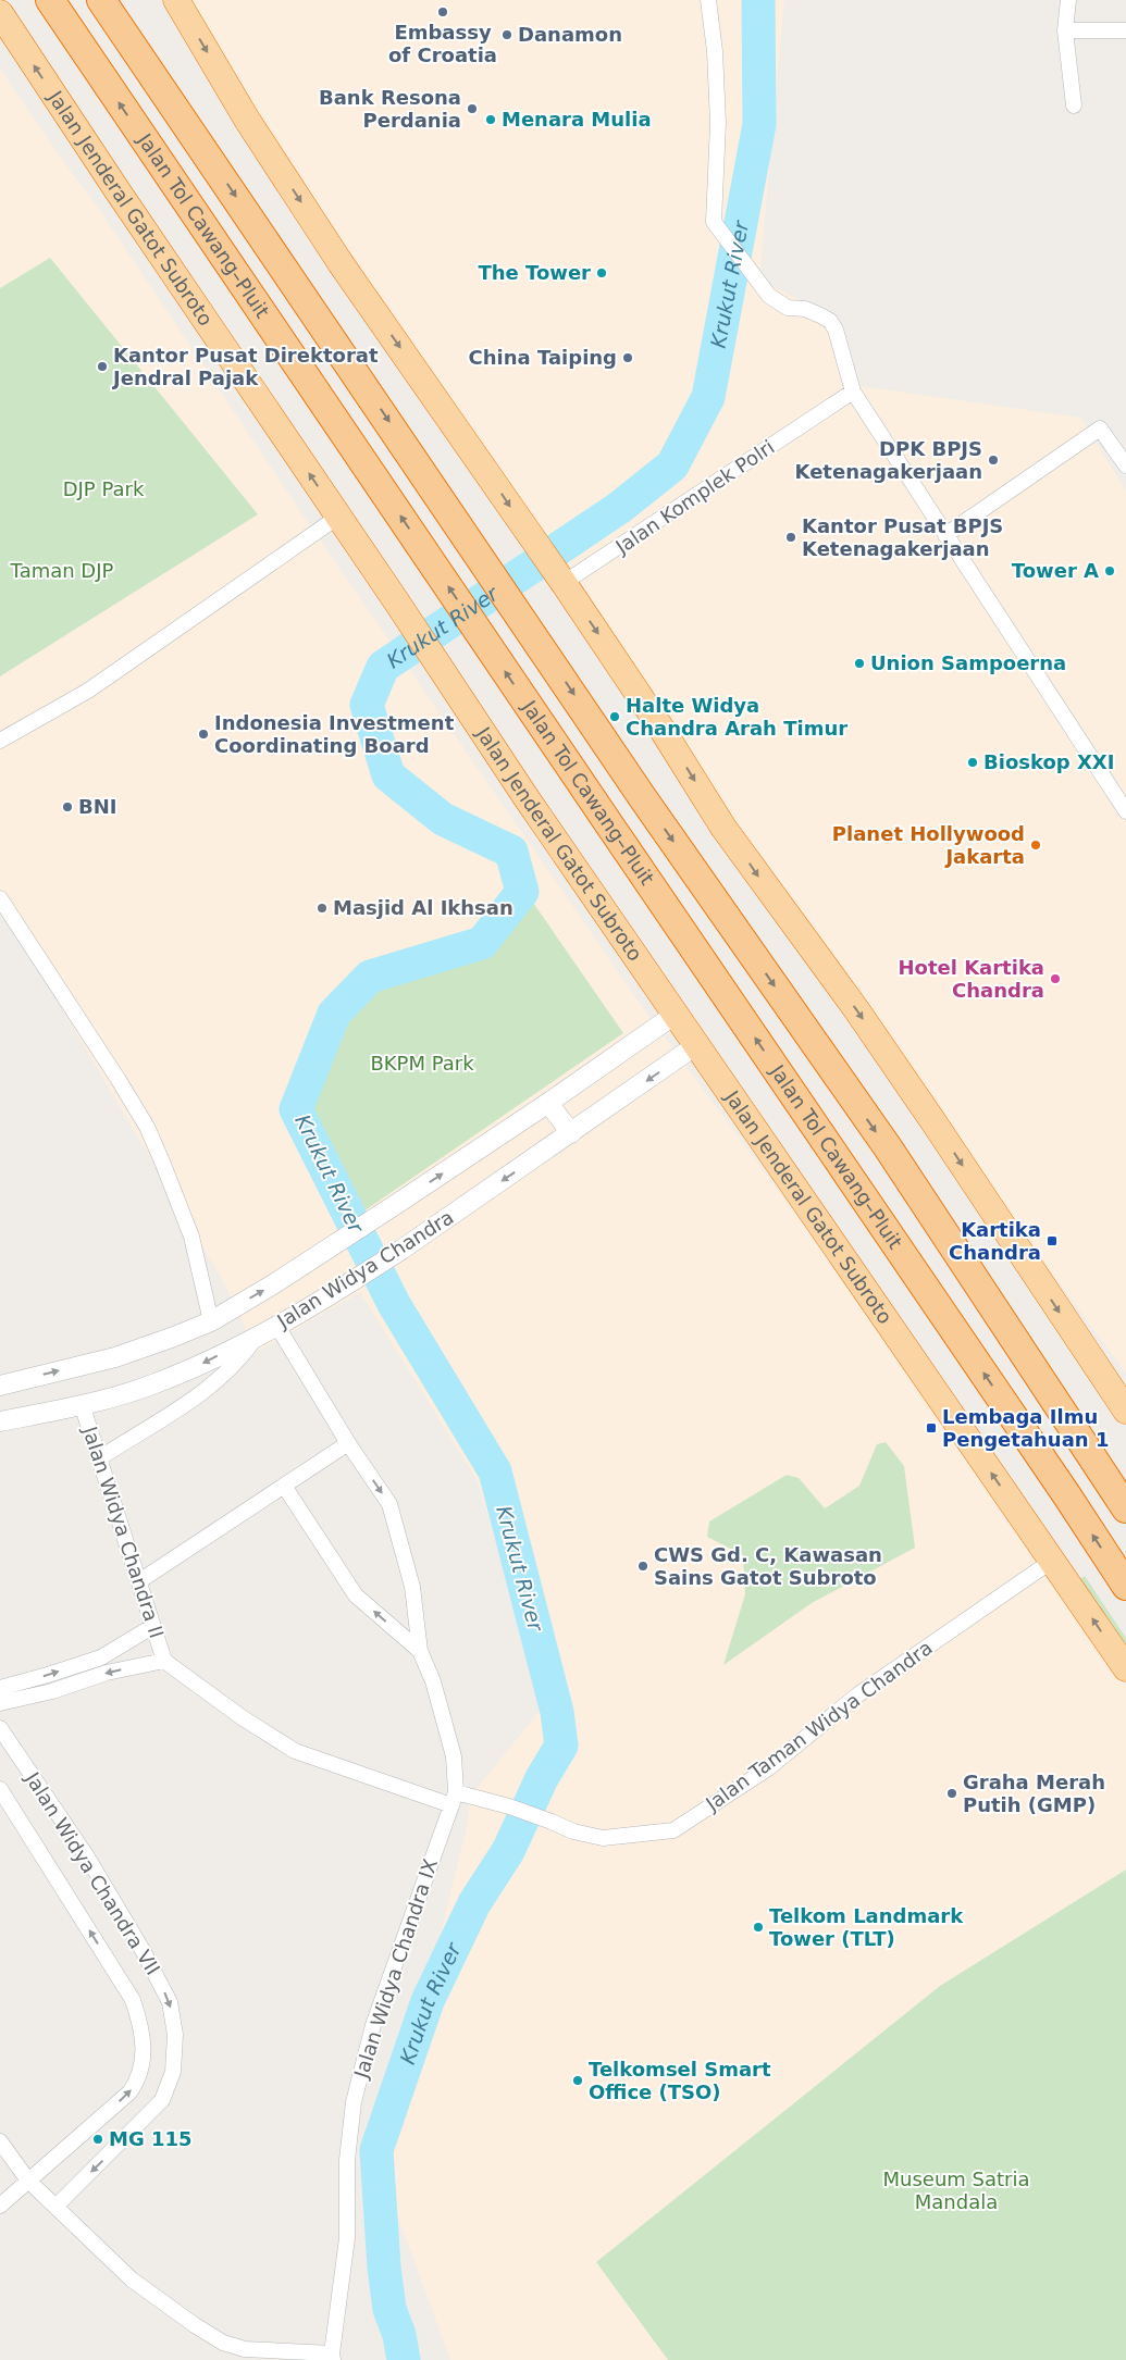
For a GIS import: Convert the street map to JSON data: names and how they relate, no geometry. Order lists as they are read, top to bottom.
{
  "streets": {
    "highway": ["Jalan Jenderal Gatot Subroto", "Jalan Tol Cawang–Pluit"],
    "street": [
      "Jalan Komplek Polri",
      "Jalan Widya Chandra",
      "Jalan Widya Chandra II",
      "Jalan Taman Widya Chandra",
      "Jalan Widya Chandra VII",
      "Jalan Widya Chandra IX"
    ]
  },
  "crossings": [
    ["Jalan Jenderal Gatot Subroto", "Jalan Widya Chandra"],
    ["Jalan Jenderal Gatot Subroto", "Jalan Taman Widya Chandra"],
    ["Jalan Widya Chandra", "Jalan Widya Chandra II"],
    ["Jalan Widya Chandra II", "Jalan Taman Widya Chandra"],
    ["Jalan Taman Widya Chandra", "Jalan Widya Chandra IX"]
  ],
  "water": ["Krukut River"],
  "parks": [
    "DJP Park",
    "Taman DJP",
    "BKPM Park",
    "Museum Satria Mandala"
  ],
  "places": {
    "other": [
      "Embassy of Croatia",
      "Danamon",
      "Bank Resona Perdania",
      "Menara Mulia",
      "The Tower",
      "China Taiping",
      "Kantor Pusat Direktorat Jendral Pajak",
      "DPK BPJS Ketenagakerjaan",
      "Kantor Pusat BPJS Ketenagakerjaan",
      "Tower A",
      "Union Sampoerna",
      "Halte Widya Chandra Arah Timur",
      "Indonesia Investment Coordinating Board",
      "Bioskop XXI",
      "BNI",
      "Planet Hollywood Jakarta",
      "Masjid Al Ikhsan",
      "Hotel Kartika Chandra",
      "CWS Gd. C, Kawasan Sains Gatot Subroto",
      "Graha Merah Putih (GMP)",
      "Telkom Landmark Tower (TLT)",
      "Telkomsel Smart Office (TSO)",
      "MG 115"
    ],
    "transit": ["Kartika Chandra", "Lembaga Ilmu Pengetahuan 1"]
  }
}
